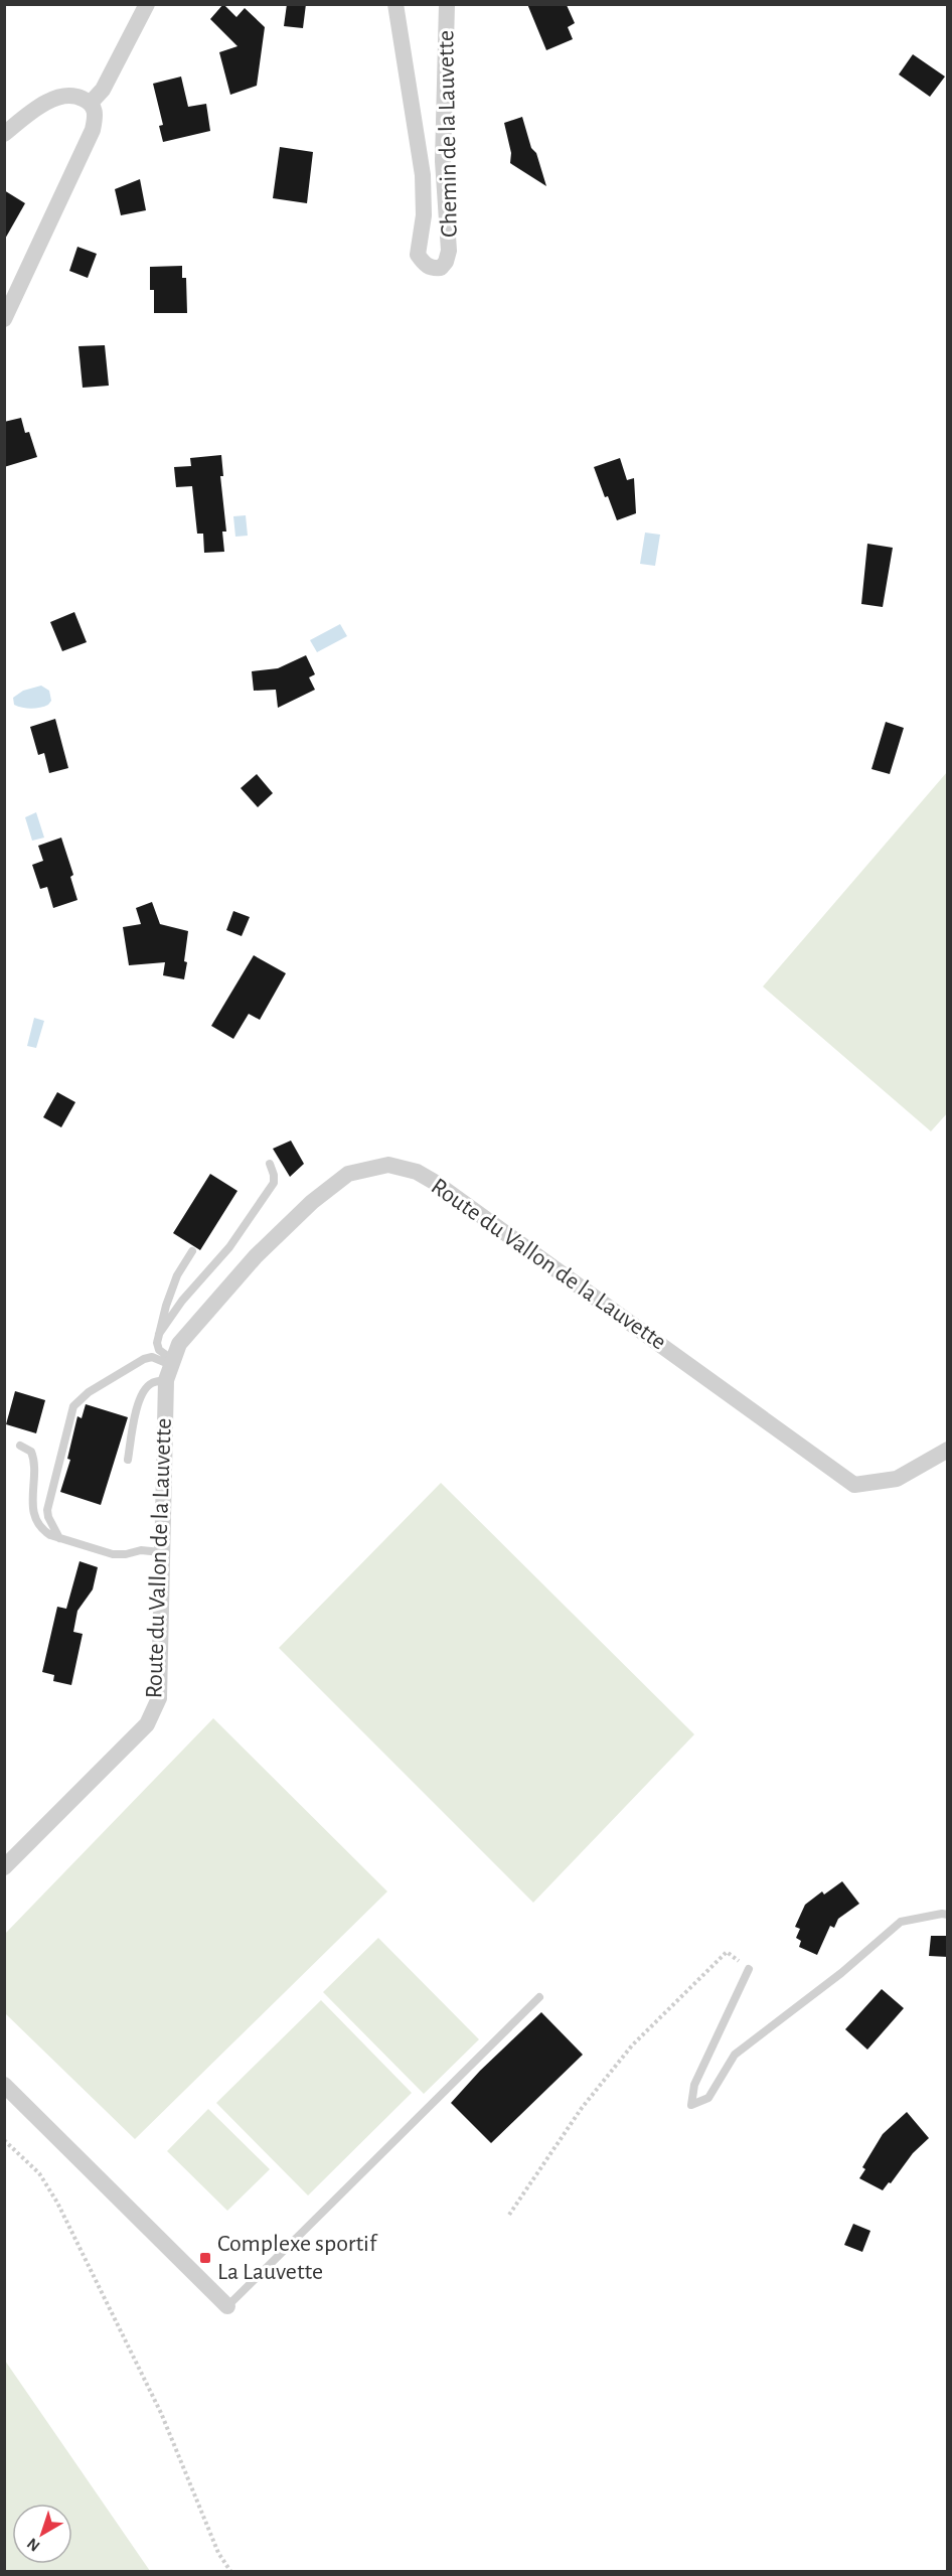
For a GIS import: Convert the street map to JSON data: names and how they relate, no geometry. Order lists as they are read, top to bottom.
{
  "streets": {
    "street": ["Chemin de la Lauvette", "Route du Vallon de la Lauvette"]
  },
  "places": {
    "transit": ["Complexe sportif La Lauvette"]
  },
  "north": "bottom left"
}
